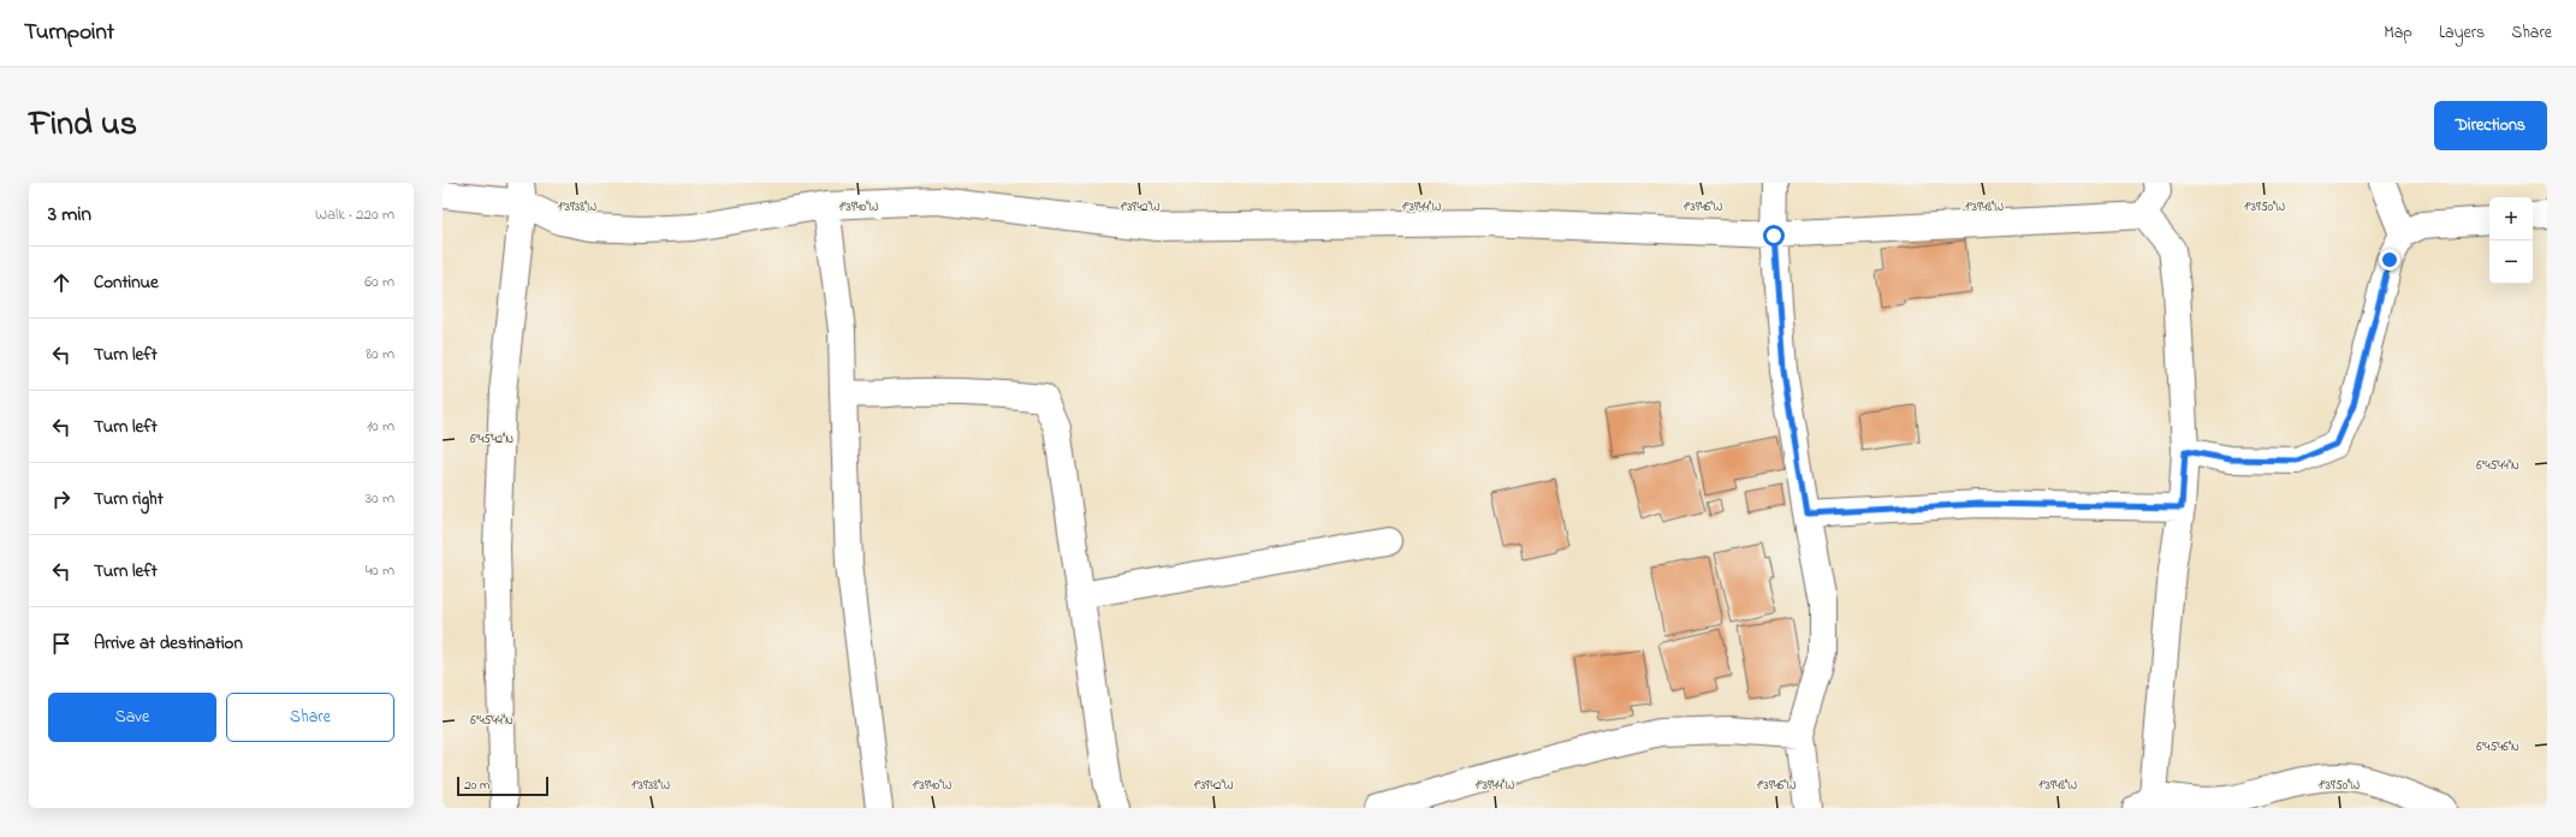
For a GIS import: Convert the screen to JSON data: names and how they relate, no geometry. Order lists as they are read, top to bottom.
{
  "scale_bar": "20 m",
  "page": {
    "header": "Turnpoint",
    "nav": ["Map", "Layers", "Share"],
    "title": "Find us",
    "buttons": [
      "Directions",
      ["Save", "Share"]
    ],
    "heading": ["3 min", "Walk · 220 m"],
    "map_buttons": ["+", "−"],
    "list": [
      ["Continue", "60 m"],
      ["Turn left", "80 m"],
      ["Turn left", "10 m"],
      ["Turn right", "30 m"],
      ["Turn left", "40 m"],
      "Arrive at destination"
    ],
    "scale": "20 m"
  },
  "coordinates": [
    "1°39'38\"W",
    "1°39'40\"W",
    "1°39'42\"W",
    "1°39'44\"W",
    "1°39'46\"W",
    "1°39'48\"W",
    "1°39'50\"W",
    "6°45'42\"N",
    "6°45'44\"N",
    "6°45'46\"N"
  ]
}
